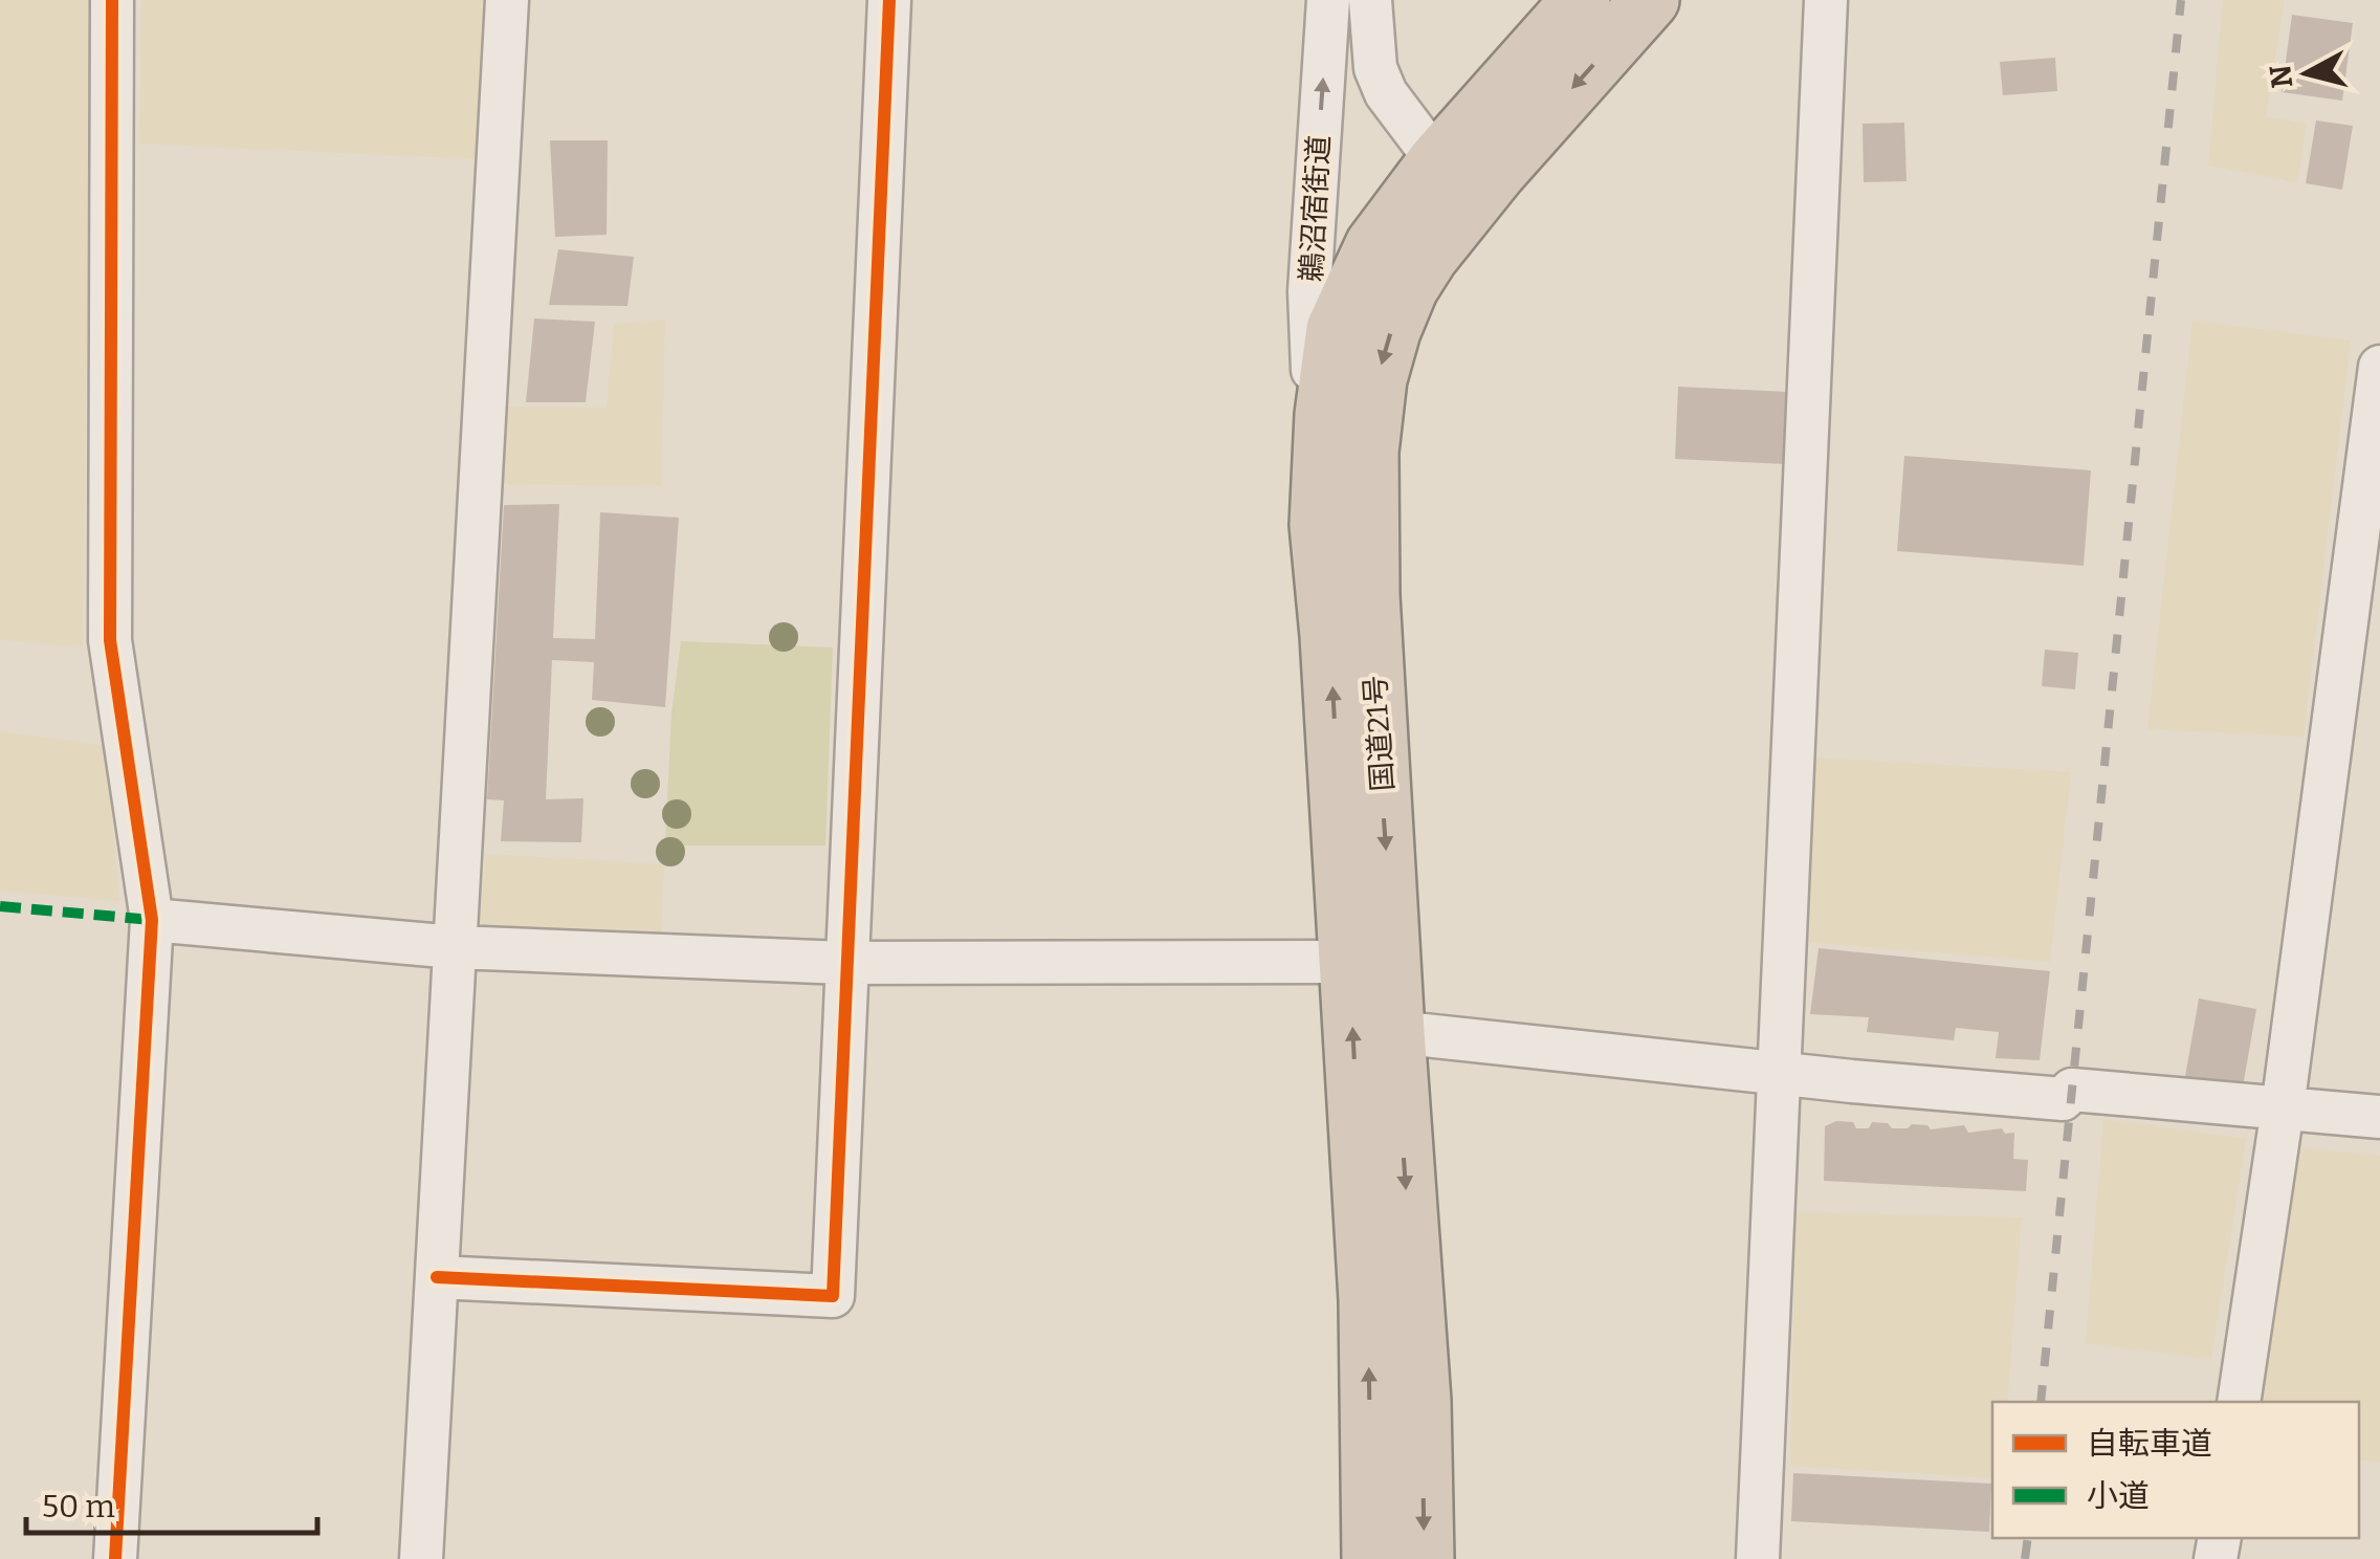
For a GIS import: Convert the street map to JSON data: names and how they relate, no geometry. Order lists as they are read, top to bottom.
{
  "streets": {
    "highway": ["国道21号"],
    "street": ["鵜沼宿街道"]
  },
  "crossings": [
    ["鵜沼宿街道", "国道21号"]
  ],
  "one_way": ["鵜沼宿街道"],
  "legend": ["自転車道", "小道"],
  "scale_bar": "50 m",
  "north": "left"
}
